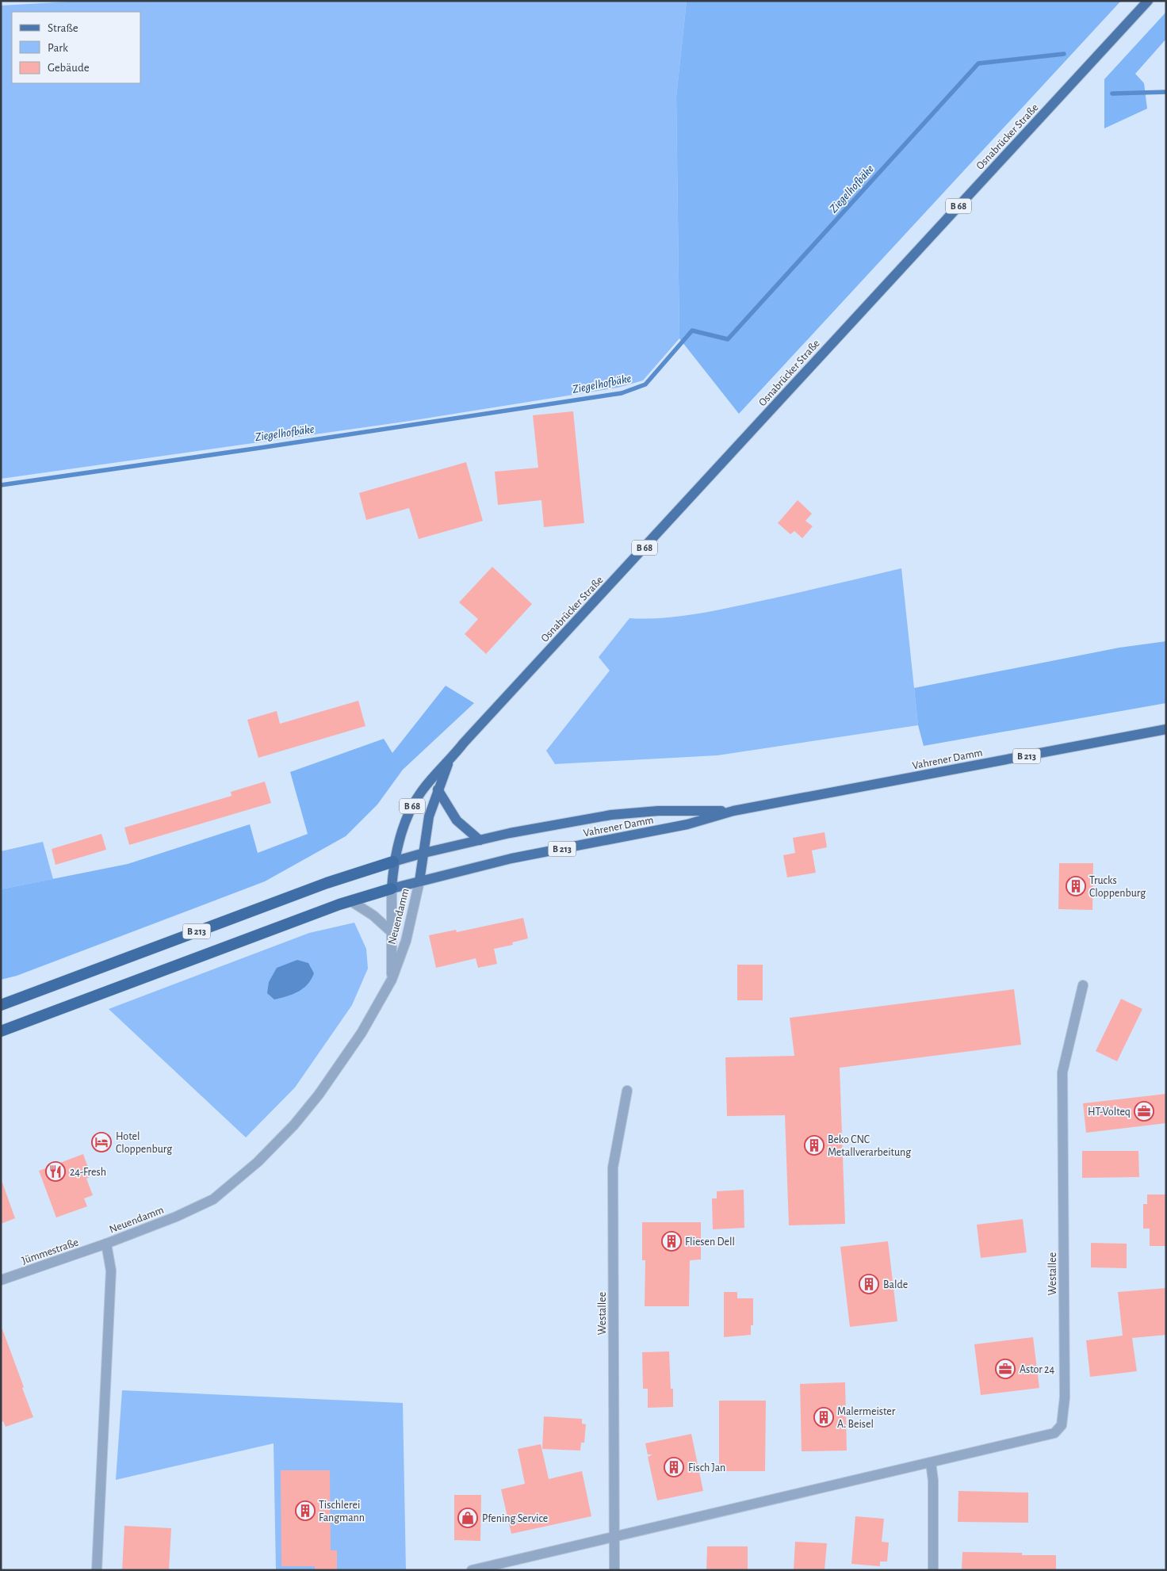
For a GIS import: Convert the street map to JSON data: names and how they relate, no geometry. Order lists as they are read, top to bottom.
{
  "streets": {
    "highway": ["B 213"],
    "main road": ["Osnabrücker Straße", "B 68", "Vahrener Damm"],
    "street": ["Neuendamm", "Jümmestraße", "Westallee"]
  },
  "crossings": [
    ["Osnabrücker Straße", "B 68"],
    ["Osnabrücker Straße", "B 213"],
    ["Osnabrücker Straße", "Vahrener Damm"],
    ["Osnabrücker Straße", "Neuendamm"],
    ["B 68", "Vahrener Damm"],
    ["B 213", "Vahrener Damm"],
    ["B 213", "Neuendamm"],
    ["Vahrener Damm", "Neuendamm"],
    ["Neuendamm", "Jümmestraße"]
  ],
  "water": ["Ziegelhofbäke"],
  "places": {
    "building": [
      "Trucks Cloppenburg",
      "Beko CNC Metallverarbeitung",
      "Fliesen Dell",
      "Balde",
      "Malermeister A. Beisel",
      "Fisch Jan",
      "Tischlerei Fangmann"
    ],
    "office": ["HT-Volteq", "Astor 24"],
    "hotel": ["Hotel Cloppenburg"],
    "restaurant": ["24-Fresh"],
    "shop": ["Pfening Service"]
  },
  "legend": ["Straße", "Park", "Gebäude"]
}
